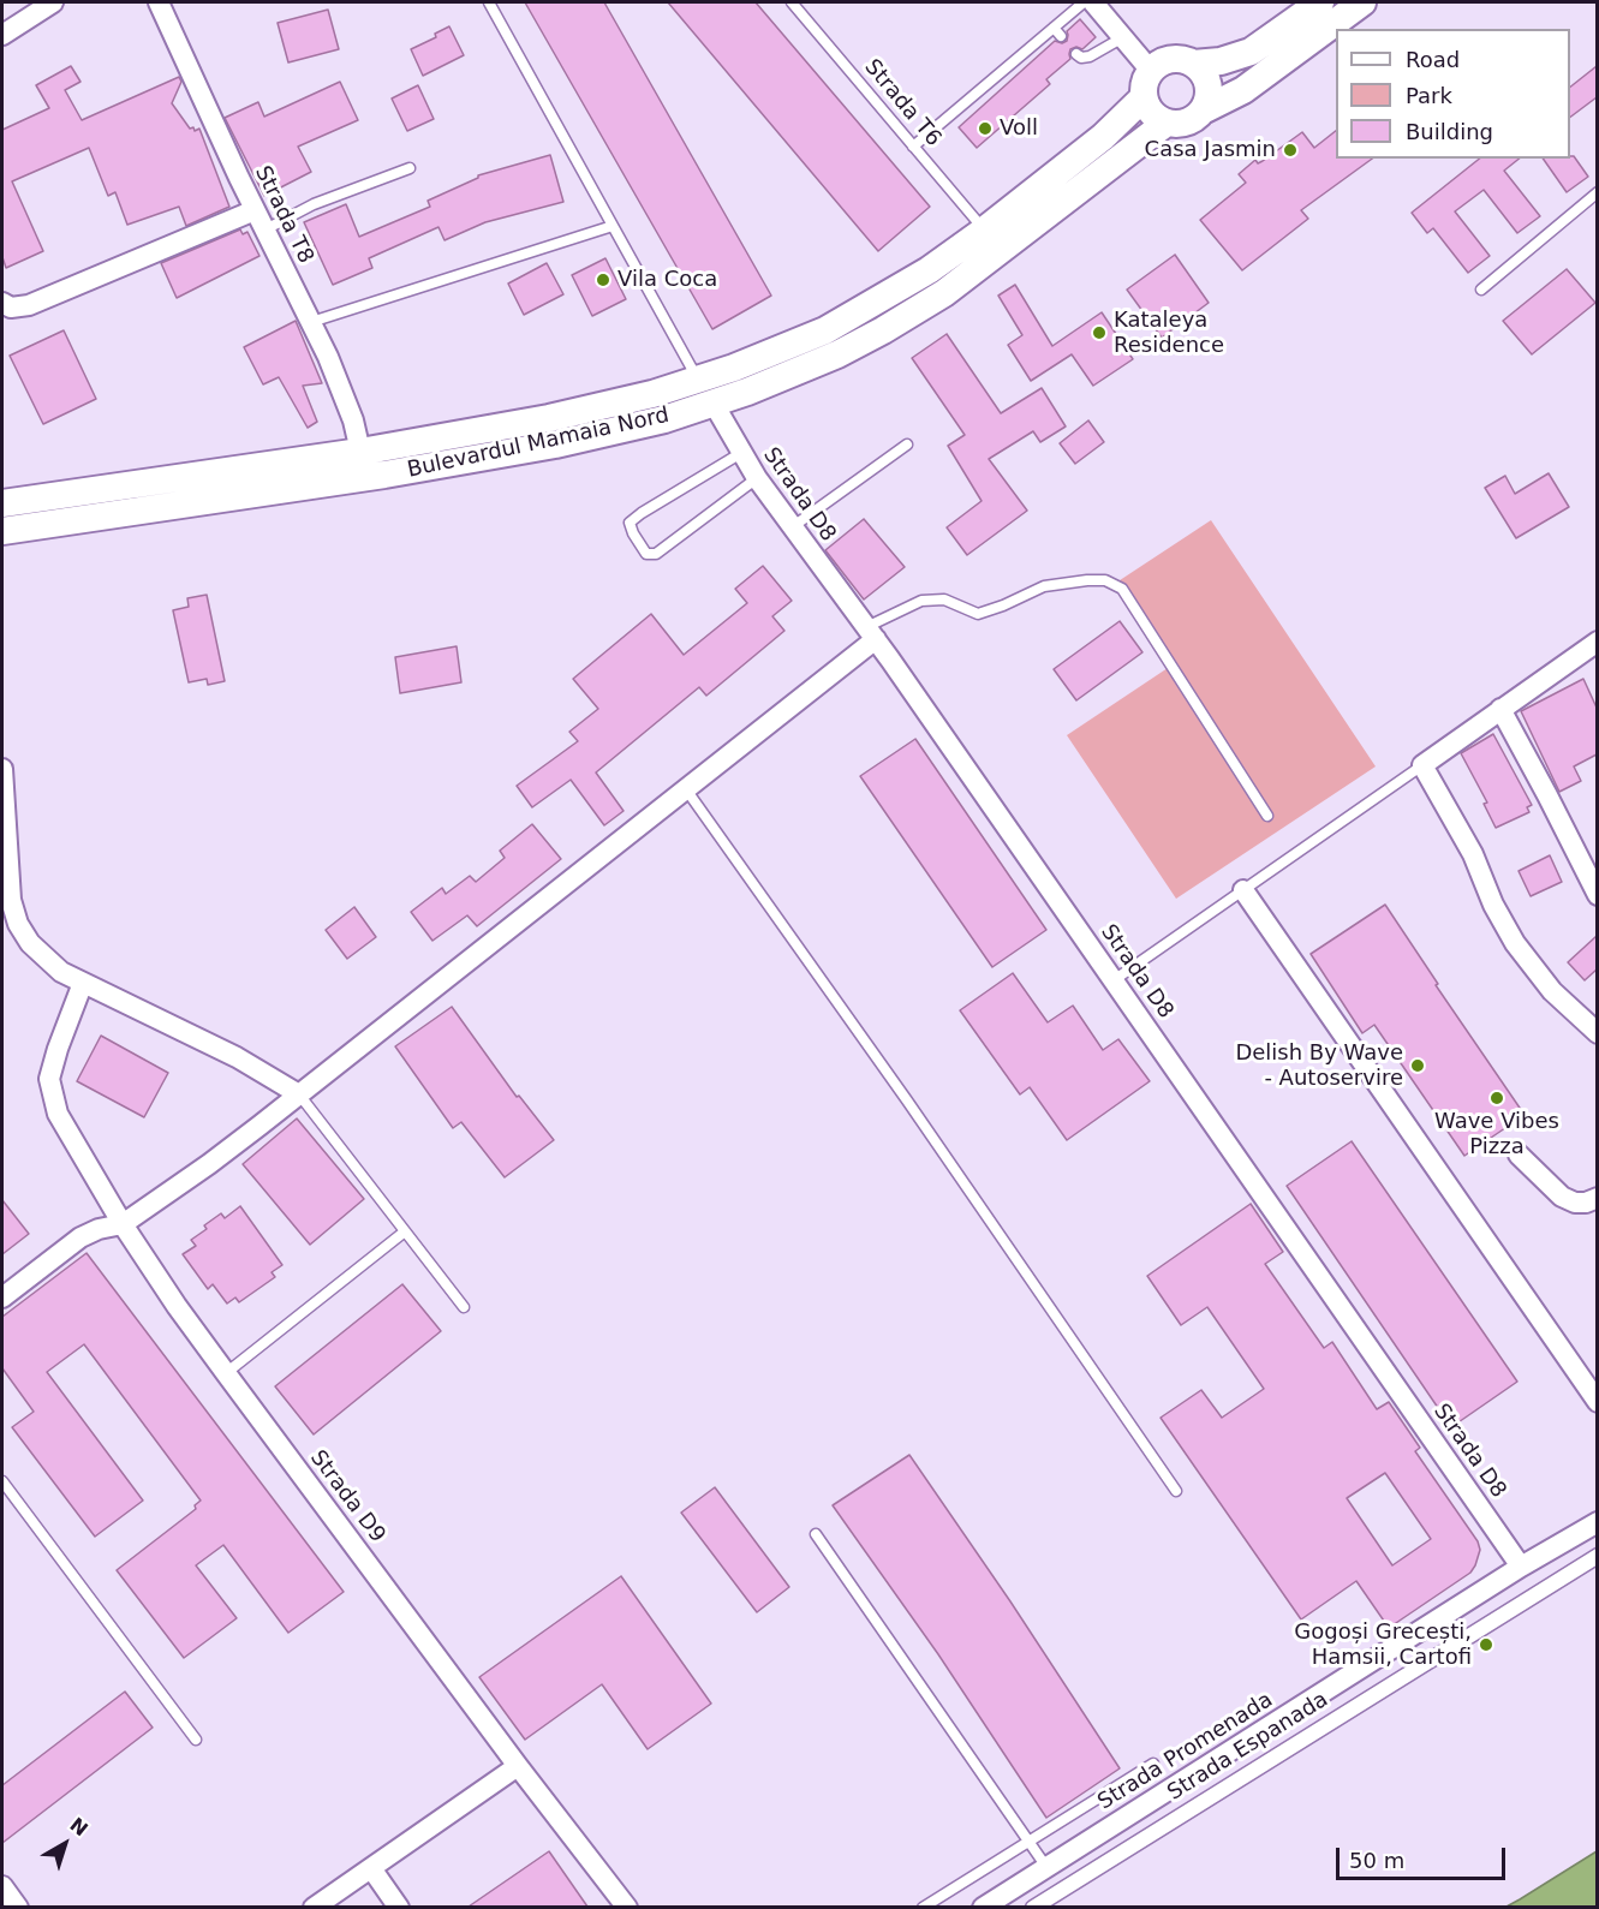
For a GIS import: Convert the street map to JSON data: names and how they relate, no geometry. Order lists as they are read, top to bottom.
{
  "streets": {
    "main road": ["Bulevardul Mamaia Nord"],
    "street": [
      "Strada T8",
      "Strada D8",
      "Strada D9",
      "Strada Espanada",
      "Strada Promenada"
    ],
    "lane": ["Strada T6"]
  },
  "crossings": [
    ["Strada T6", "Bulevardul Mamaia Nord"],
    ["Strada T8", "Bulevardul Mamaia Nord"],
    ["Bulevardul Mamaia Nord", "Strada D8"],
    ["Strada D8", "Strada Promenada"]
  ],
  "places": [
    "Voll",
    "Casa Jasmin",
    "Vila Coca",
    "Kataleya Residence",
    "Delish By Wave - Autoservire",
    "Wave Vibes Pizza",
    "Gogoși Grecești, Hamsii, Cartofi"
  ],
  "legend": ["Road", "Park", "Building"],
  "scale_bar": "50 m",
  "north": "top right"
}
